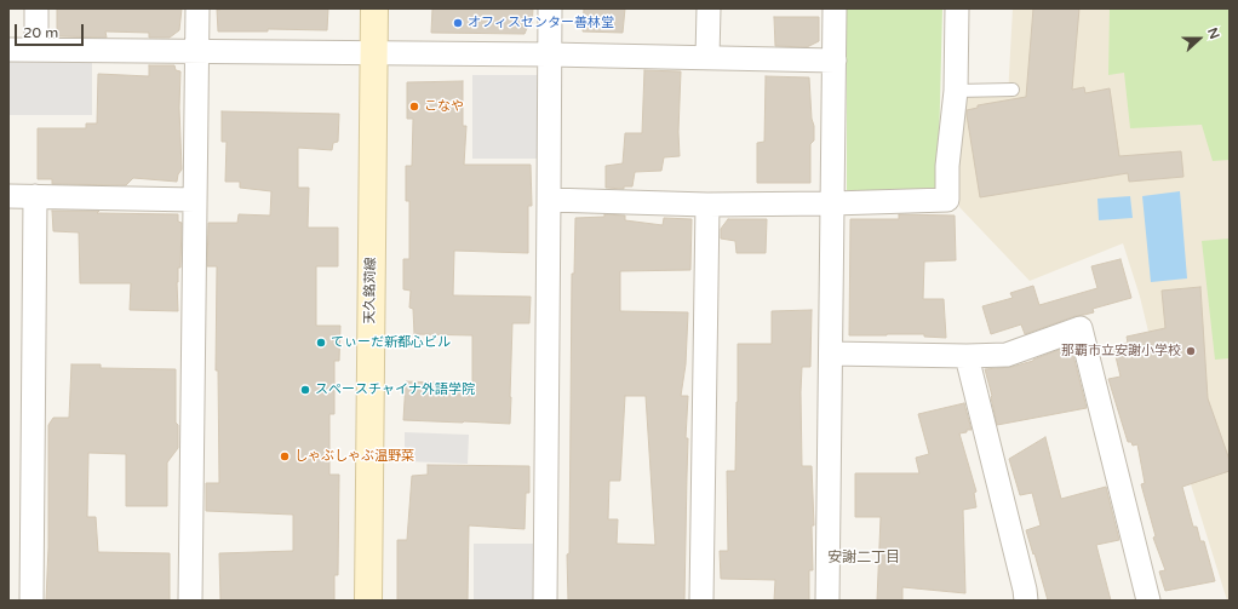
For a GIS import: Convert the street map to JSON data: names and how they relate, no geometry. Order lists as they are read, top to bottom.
{
  "streets": {
    "street": ["天久銘苅線"]
  },
  "districts": ["安謝二丁目"],
  "places": [
    "オフィスセンター善林堂",
    "こなや",
    "てぃーだ新都心ビル",
    "那覇市立安謝小学校",
    "スペースチャイナ外語学院",
    "しゃぶしゃぶ温野菜"
  ],
  "scale_bar": "20 m",
  "north": "right"
}
